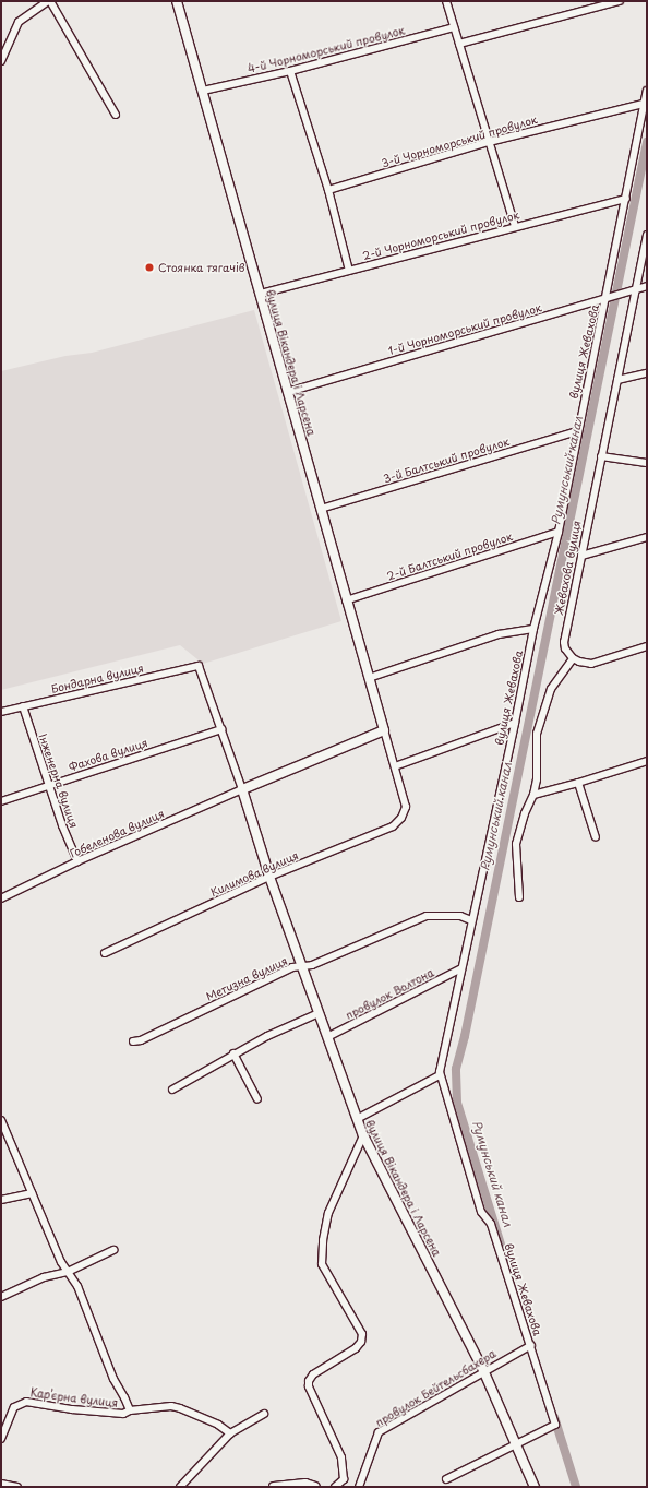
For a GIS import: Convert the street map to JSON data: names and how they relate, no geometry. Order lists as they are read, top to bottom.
{
  "streets": {
    "street": [
      "4-й Чорноморський провулок",
      "3-й Чорноморський провулок",
      "2-й Чорноморський провулок",
      "1-й Чорноморський провулок",
      "вулиця Жевахова",
      "вулиця Вікандера і Ларсена",
      "3-й Балтський провулок",
      "2-й Балтський провулок",
      "Жевахова вулиця",
      "Бондарна вулиця",
      "Фахова вулиця",
      "Інженерна вулиця",
      "Гобеленова вулиця",
      "Килимова вулиця",
      "Метизна вулиця",
      "провулок Волтона",
      "провулок Бейтельсбахера",
      "Карʼєрна вулиця"
    ]
  },
  "crossings": [
    ["4-й Чорноморський провулок", "вулиця Вікандера і Ларсена"],
    ["3-й Чорноморський провулок", "вулиця Жевахова"],
    ["2-й Чорноморський провулок", "вулиця Жевахова"],
    ["2-й Чорноморський провулок", "вулиця Вікандера і Ларсена"],
    ["1-й Чорноморський провулок", "вулиця Жевахова"],
    ["1-й Чорноморський провулок", "вулиця Вікандера і Ларсена"],
    ["1-й Чорноморський провулок", "Жевахова вулиця"],
    ["вулиця Жевахова", "вулиця Вікандера і Ларсена"],
    ["вулиця Жевахова", "3-й Балтський провулок"],
    ["вулиця Жевахова", "2-й Балтський провулок"],
    ["вулиця Жевахова", "Метизна вулиця"],
    ["вулиця Жевахова", "провулок Волтона"],
    ["вулиця Жевахова", "провулок Бейтельсбахера"],
    ["вулиця Вікандера і Ларсена", "3-й Балтський провулок"],
    ["вулиця Вікандера і Ларсена", "2-й Балтський провулок"],
    ["вулиця Вікандера і Ларсена", "Бондарна вулиця"],
    ["вулиця Вікандера і Ларсена", "Фахова вулиця"],
    ["вулиця Вікандера і Ларсена", "Гобеленова вулиця"],
    ["вулиця Вікандера і Ларсена", "Килимова вулиця"],
    ["вулиця Вікандера і Ларсена", "Метизна вулиця"],
    ["вулиця Вікандера і Ларсена", "провулок Волтона"],
    ["вулиця Вікандера і Ларсена", "провулок Бейтельсбахера"],
    ["Бондарна вулиця", "Інженерна вулиця"],
    ["Фахова вулиця", "Інженерна вулиця"],
    ["Інженерна вулиця", "Гобеленова вулиця"]
  ],
  "water": ["Румунський канал"],
  "places": ["Стоянка тягачів"]
}
